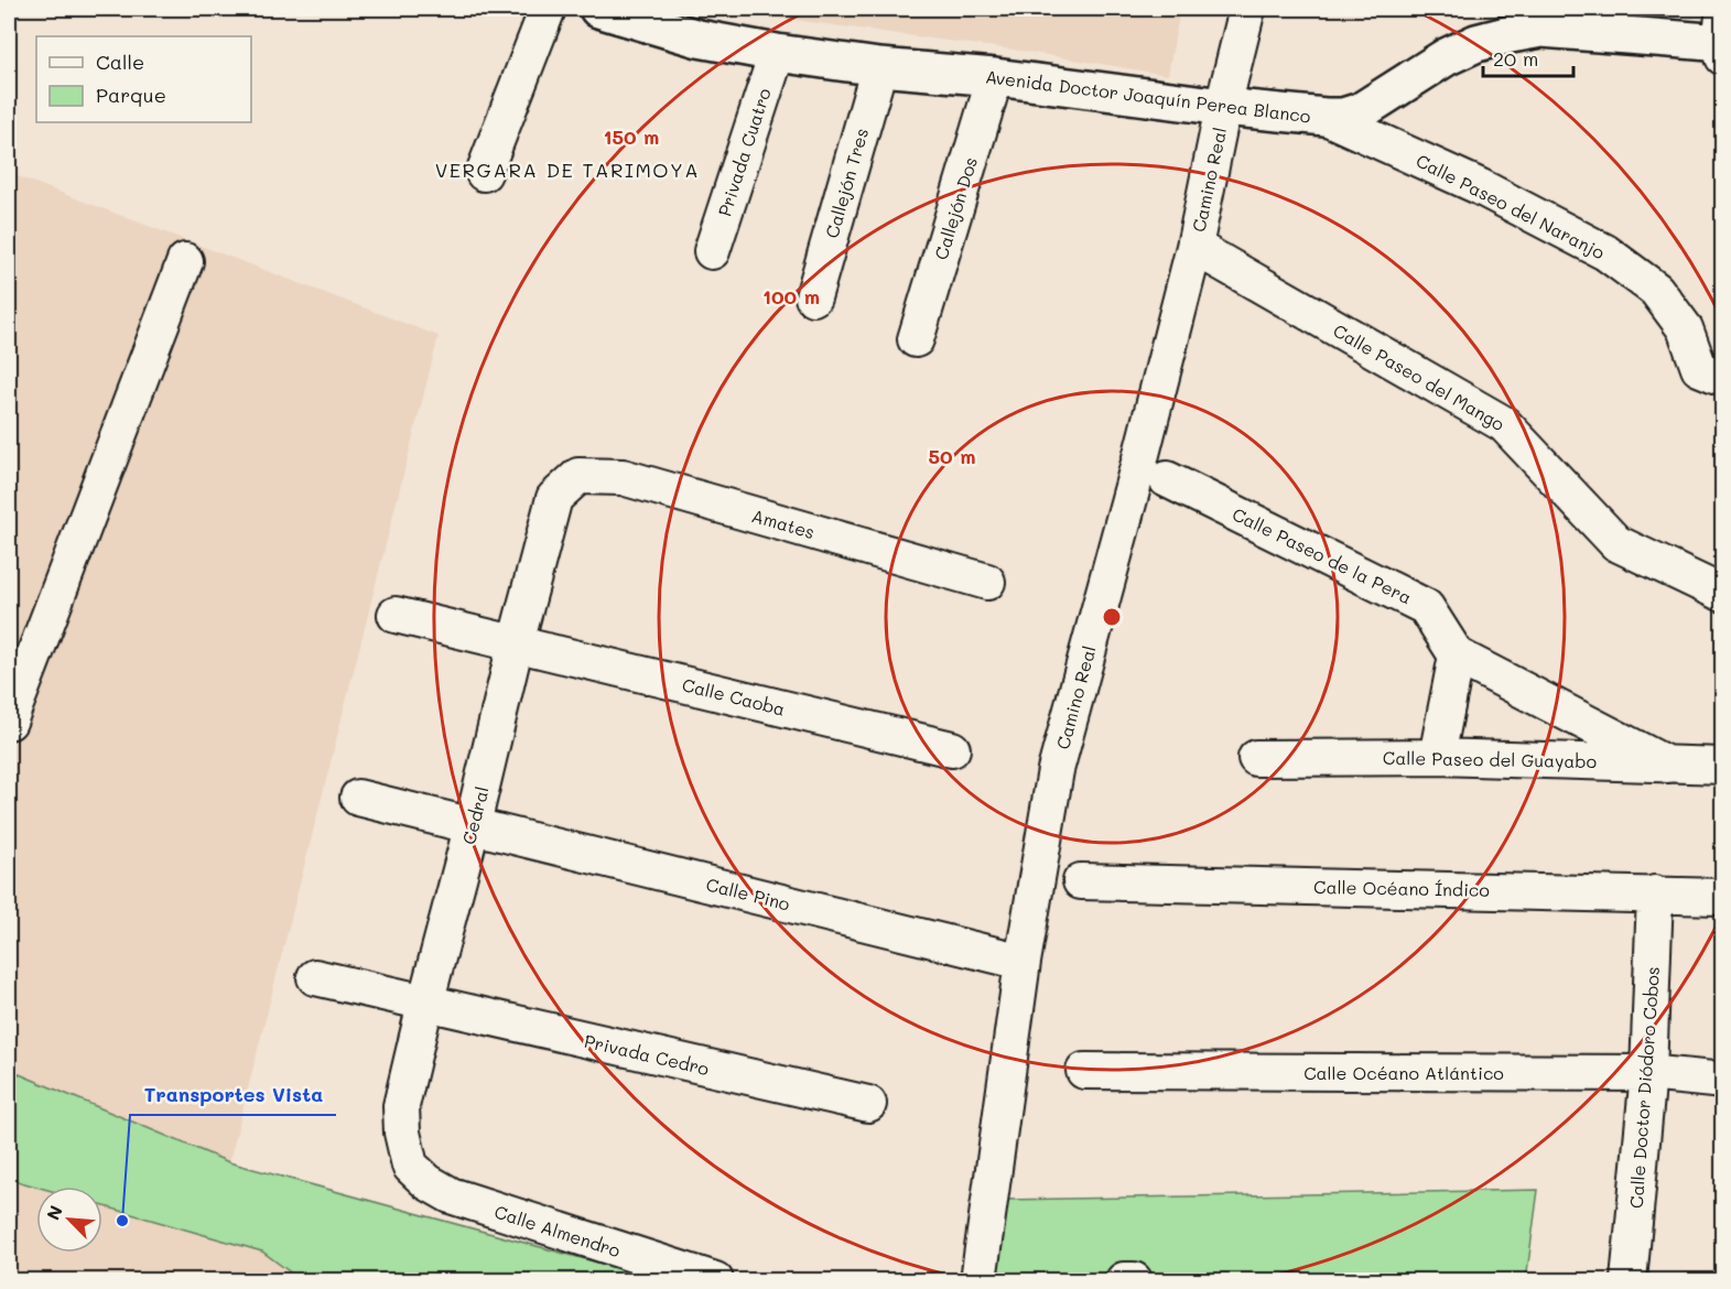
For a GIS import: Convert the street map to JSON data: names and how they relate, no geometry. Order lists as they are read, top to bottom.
{
  "streets": {
    "main road": ["Avenida Doctor Joaquín Perea Blanco"],
    "street": [
      "Privada Cuatro",
      "Camino Real",
      "Callejón Tres",
      "Calle Paseo del Naranjo",
      "Callejón Dos",
      "Calle Paseo del Mango",
      "Amates",
      "Calle Paseo de la Pera",
      "Calle Caoba",
      "Calle Paseo del Guayabo",
      "Cedral",
      "Calle Océano Índico",
      "Calle Pino",
      "Privada Cedro",
      "Calle Océano Atlántico",
      "Calle Doctor Diódoro Cobos",
      "Calle Almendro"
    ]
  },
  "crossings": [
    ["Avenida Doctor Joaquín Perea Blanco", "Privada Cuatro"],
    ["Avenida Doctor Joaquín Perea Blanco", "Camino Real"],
    ["Avenida Doctor Joaquín Perea Blanco", "Callejón Tres"],
    ["Avenida Doctor Joaquín Perea Blanco", "Calle Paseo del Naranjo"],
    ["Avenida Doctor Joaquín Perea Blanco", "Callejón Dos"],
    ["Camino Real", "Calle Paseo del Mango"],
    ["Camino Real", "Calle Pino"],
    ["Amates", "Cedral"],
    ["Calle Caoba", "Cedral"],
    ["Cedral", "Calle Pino"],
    ["Cedral", "Privada Cedro"],
    ["Cedral", "Calle Almendro"],
    ["Calle Océano Índico", "Calle Doctor Diódoro Cobos"],
    ["Calle Océano Atlántico", "Calle Doctor Diódoro Cobos"]
  ],
  "districts": ["VERGARA DE TARIMOYA"],
  "places": ["Transportes Vista"],
  "legend": ["Calle", "Parque"],
  "scale_bar": "20 m",
  "north": "top left",
  "rings": ["150 m", "100 m", "50 m"]
}
